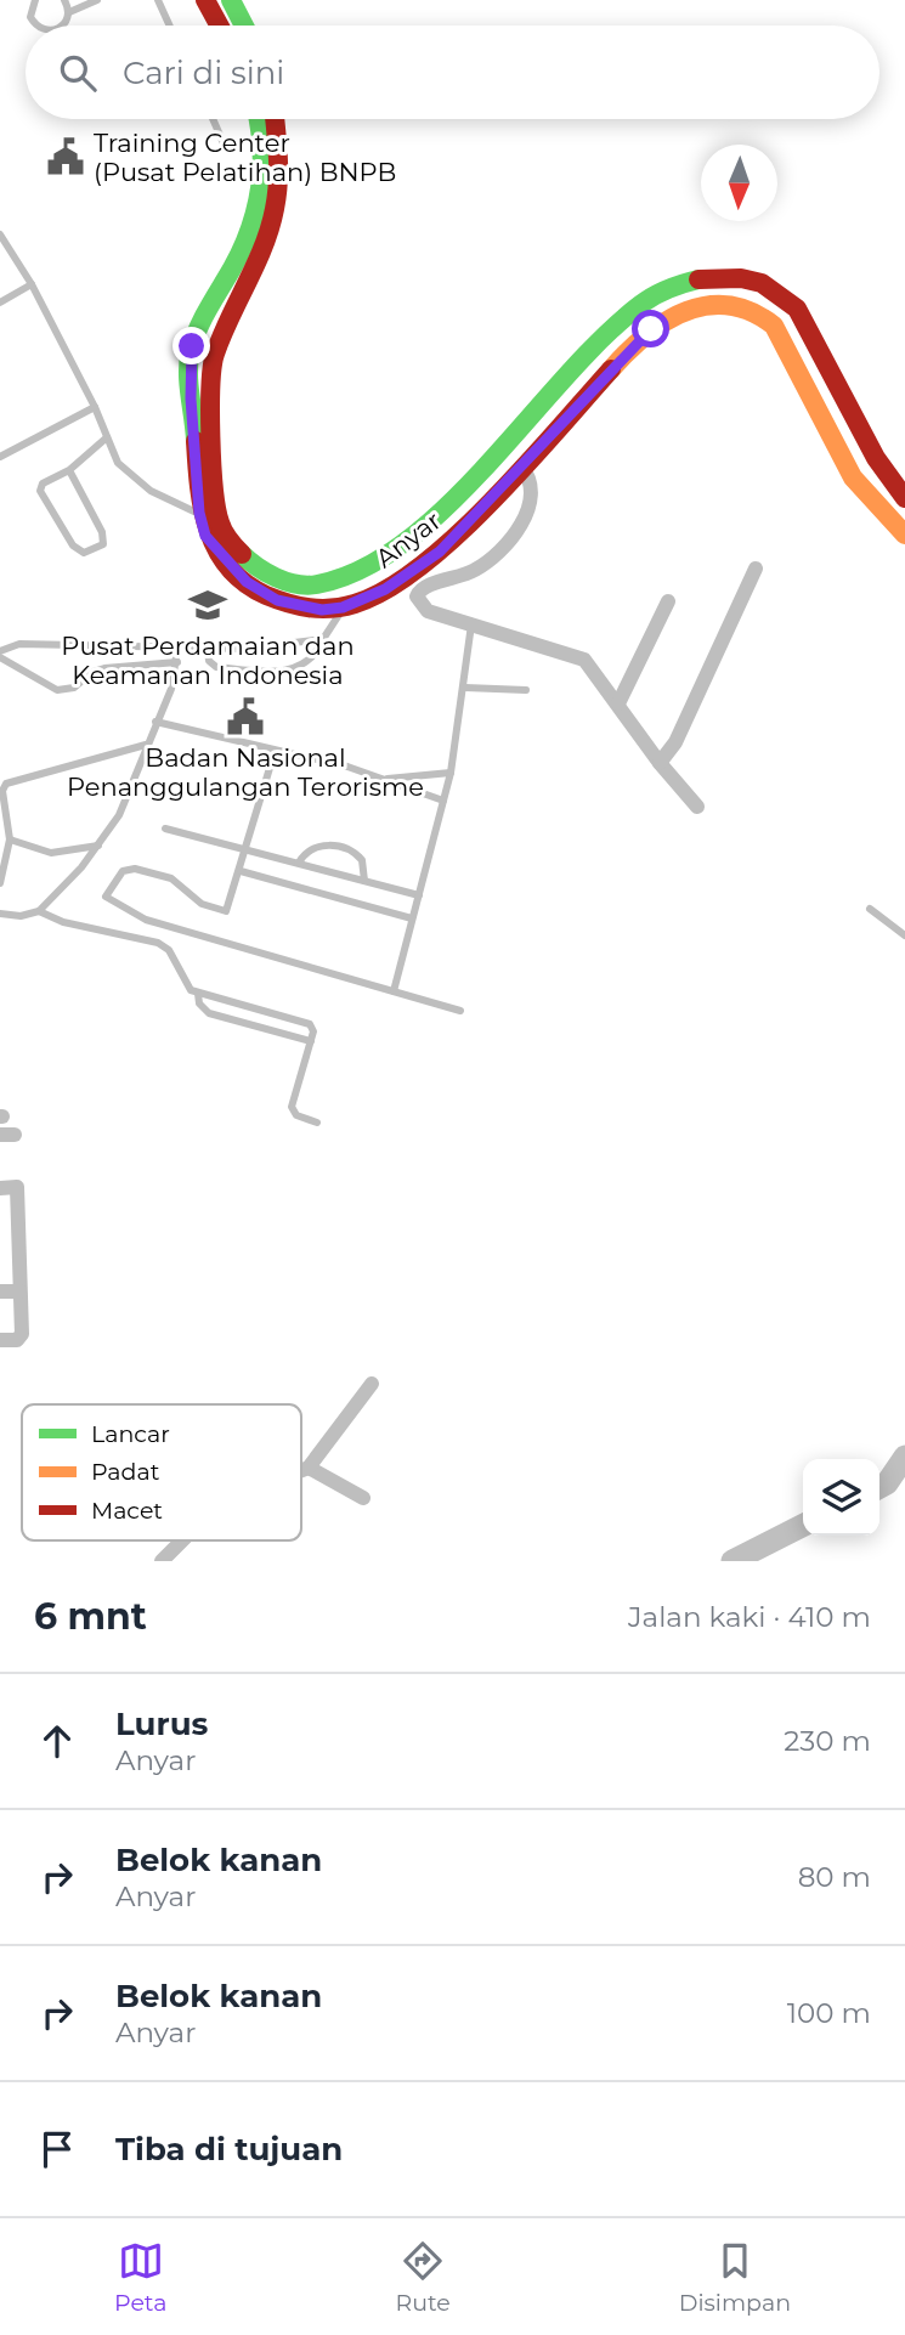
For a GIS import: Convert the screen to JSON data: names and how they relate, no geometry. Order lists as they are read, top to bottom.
{
  "streets": {
    "street": ["Anyar"]
  },
  "places": {
    "public building": ["Training Center (Pusat Pelatihan) BNPB", "Badan Nasional Penanggulangan Terorisme"],
    "school or university": ["Pusat Perdamaian dan Keamanan Indonesia"]
  },
  "legend": ["Lancar", "Padat", "Macet"],
  "north": "bottom",
  "page": {
    "search": "Cari di sini",
    "heading": ["6 mnt", "Jalan kaki · 410 m"],
    "list": [
      ["Lurus", "Anyar", "230 m"],
      ["Belok kanan", "Anyar", "80 m"],
      ["Belok kanan", "Anyar", "100 m"],
      "Tiba di tujuan"
    ],
    "nav": ["Peta", "Rute", "Disimpan"]
  }
}
